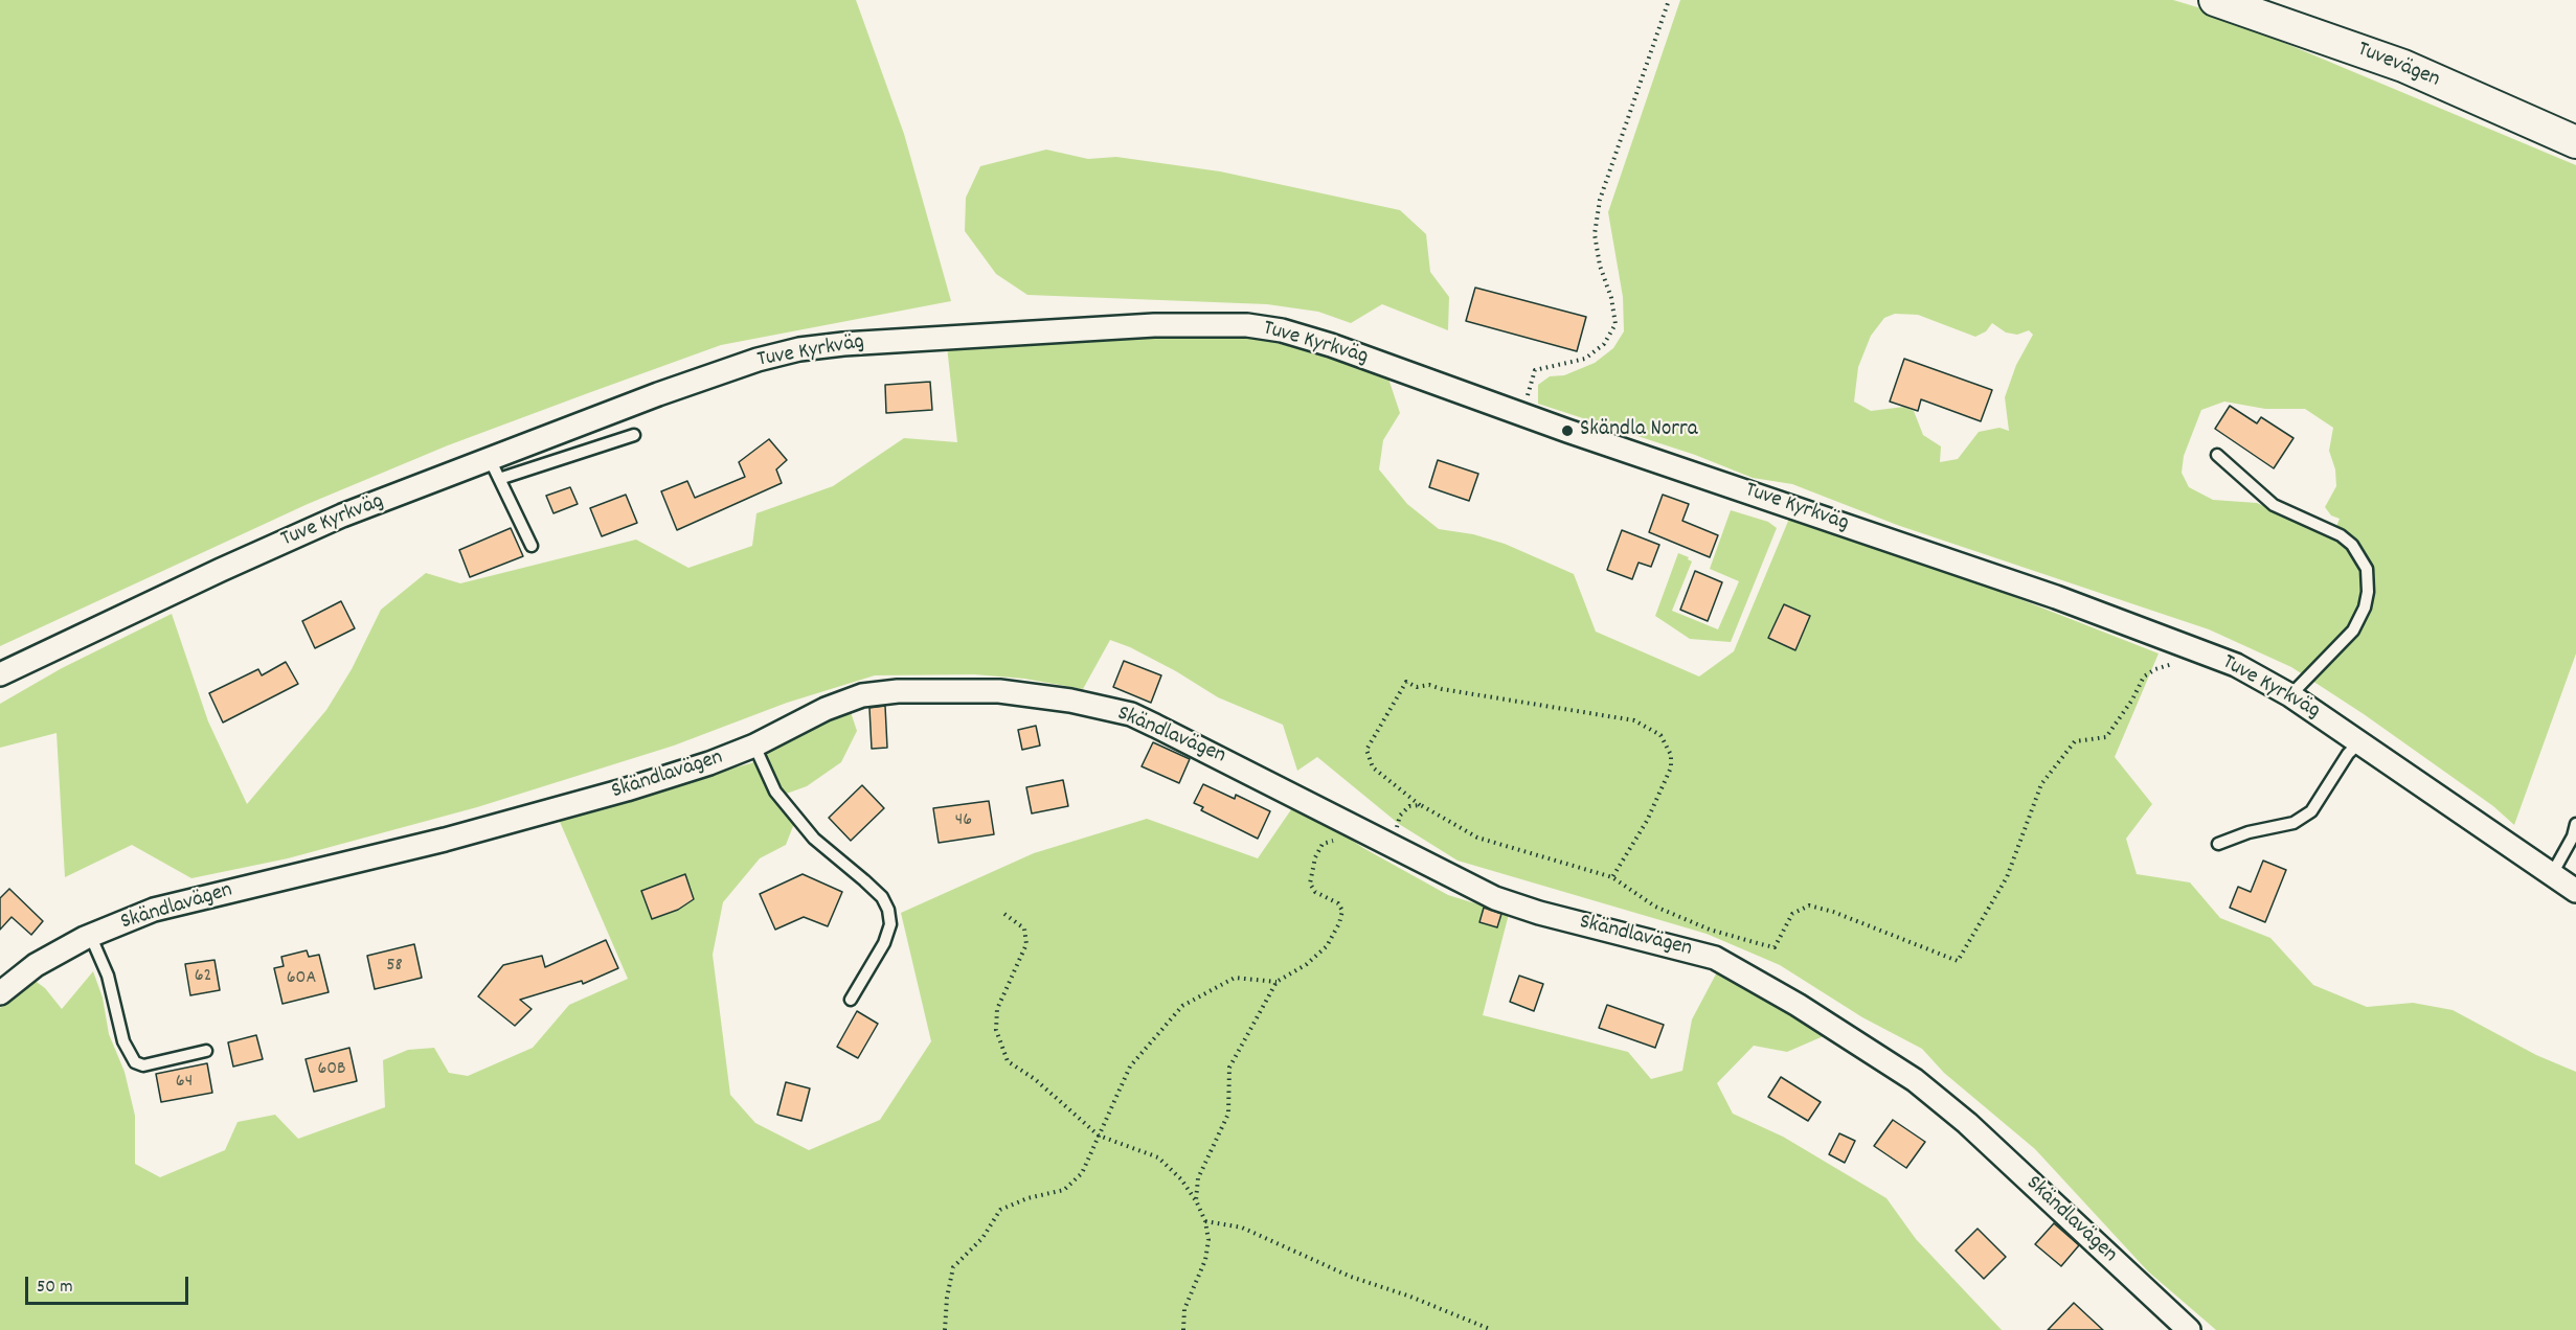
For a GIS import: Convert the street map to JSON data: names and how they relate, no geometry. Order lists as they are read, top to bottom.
{
  "streets": {
    "main road": ["Tuvevägen"],
    "street": ["Tuve Kyrkväg", "Skändlavägen"]
  },
  "places": ["Skändla Norra"],
  "house_numbers": [
    "46",
    "58",
    "62",
    "60A",
    "60B",
    "64"
  ],
  "scale_bar": "50 m"
}
